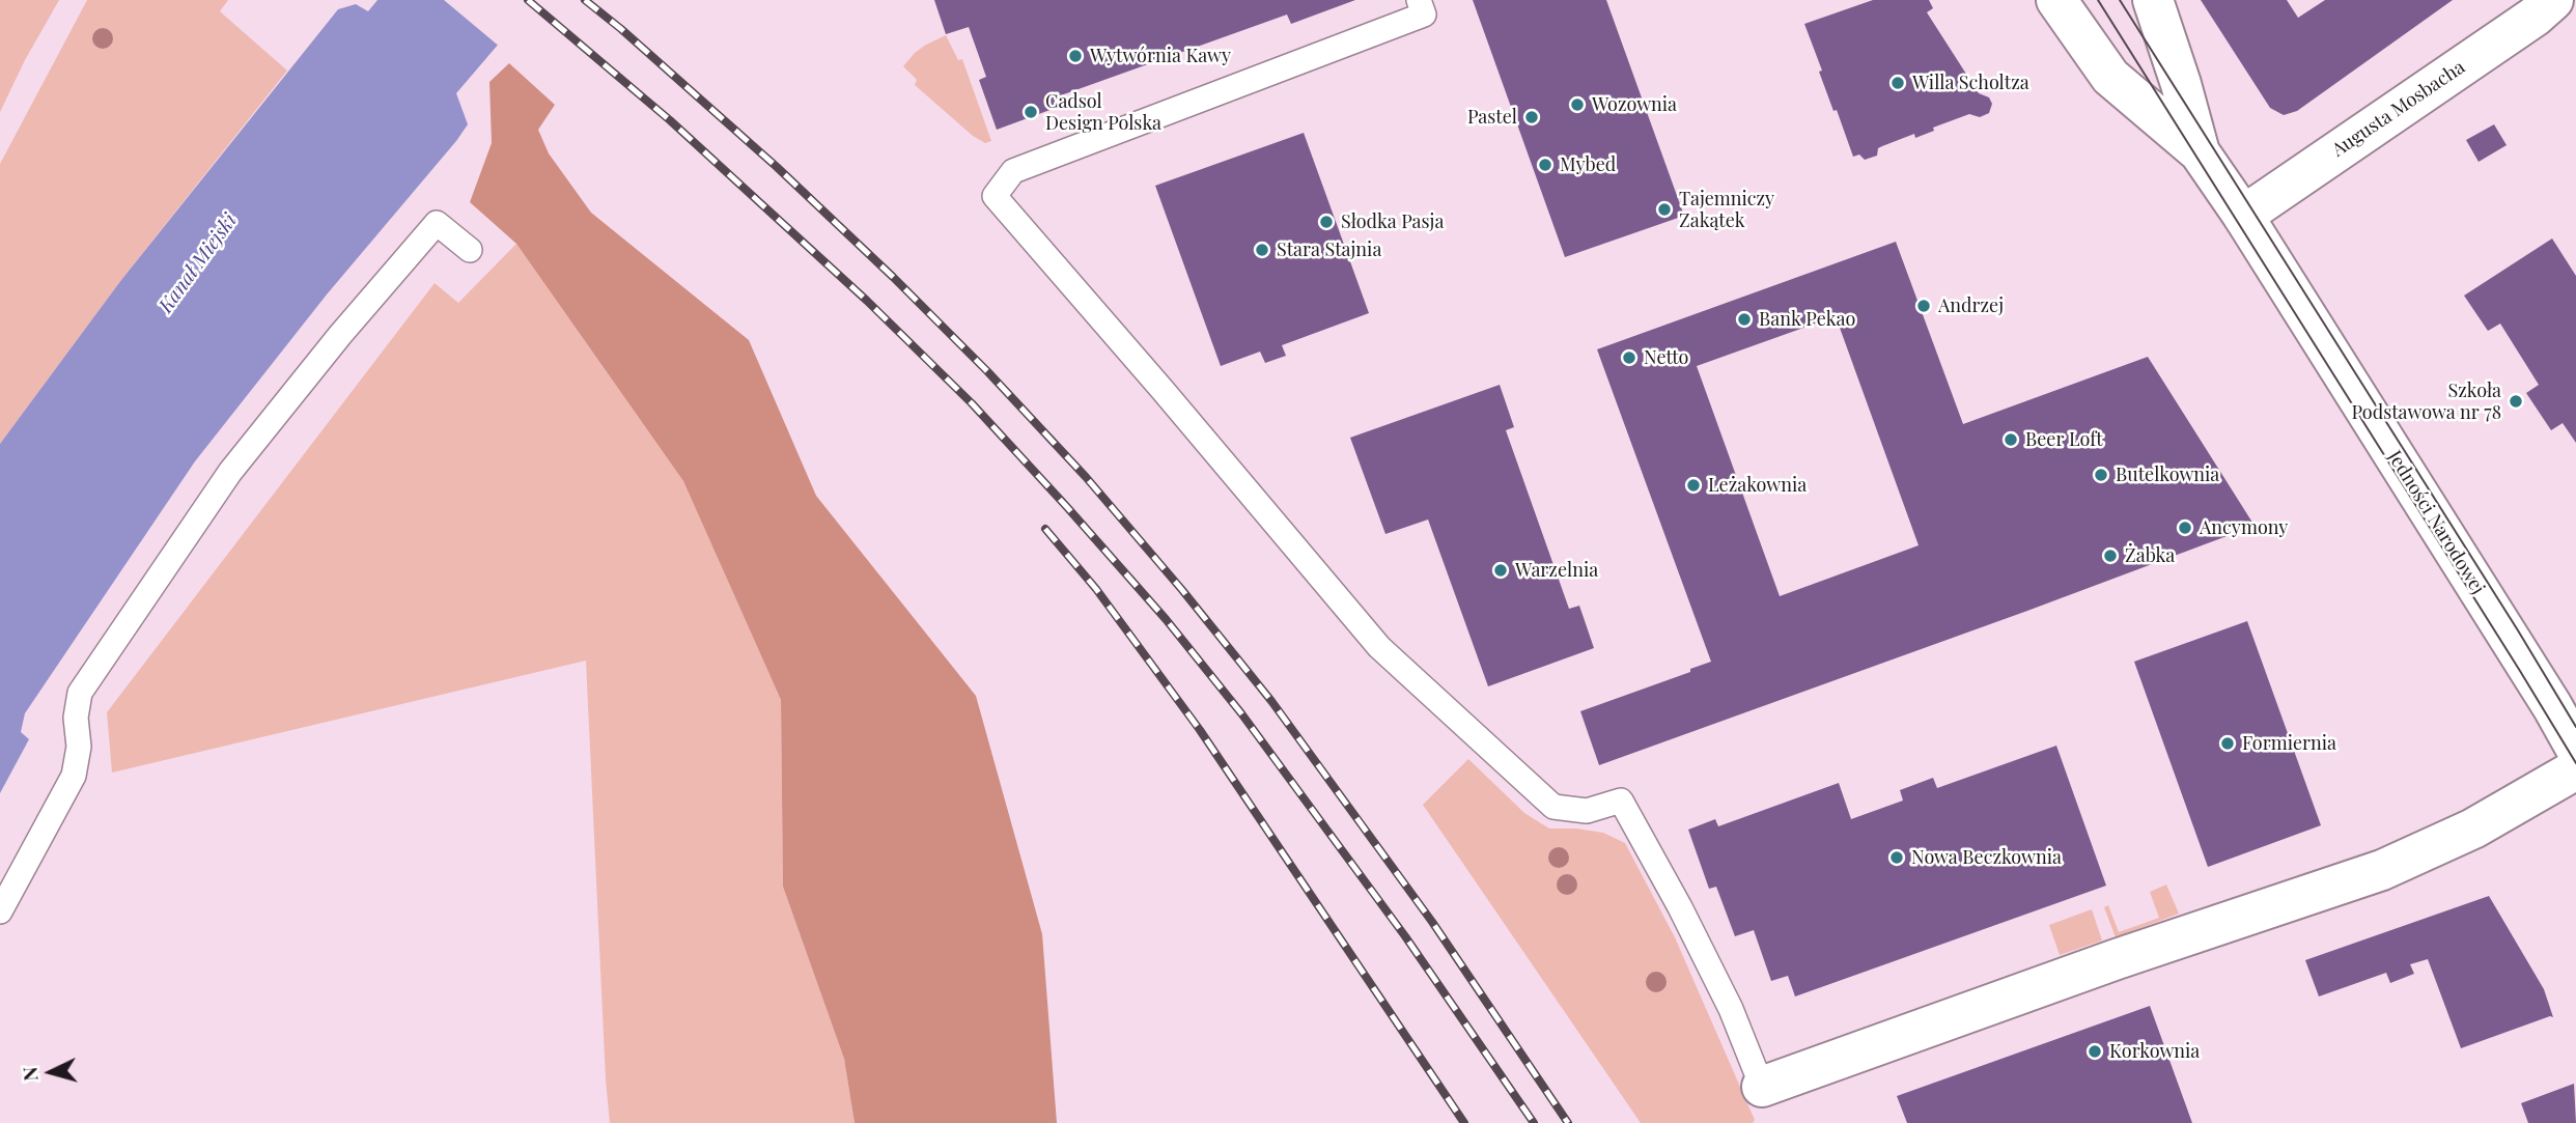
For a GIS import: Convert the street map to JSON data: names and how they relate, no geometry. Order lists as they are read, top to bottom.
{
  "streets": {
    "street": ["Augusta Mosbacha", "Jedności Narodowej"]
  },
  "crossings": [
    ["Augusta Mosbacha", "Jedności Narodowej"]
  ],
  "water": ["Kanał Miejski"],
  "places": [
    "Wytwórnia Kawy",
    "Willa Scholtza",
    "Wozownia",
    "Cadsol Design Polska",
    "Pastel",
    "Mybed",
    "Tajemniczy Zakątek",
    "Słodka Pasja",
    "Stara Stajnia",
    "Andrzej",
    "Bank Pekao",
    "Netto",
    "Szkoła Podstawowa nr 78",
    "Beer Loft",
    "Butelkownia",
    "Leżakownia",
    "Ancymony",
    "Żabka",
    "Warzelnia",
    "Formiernia",
    "Nowa Beczkownia",
    "Korkownia"
  ],
  "north": "left"
}
